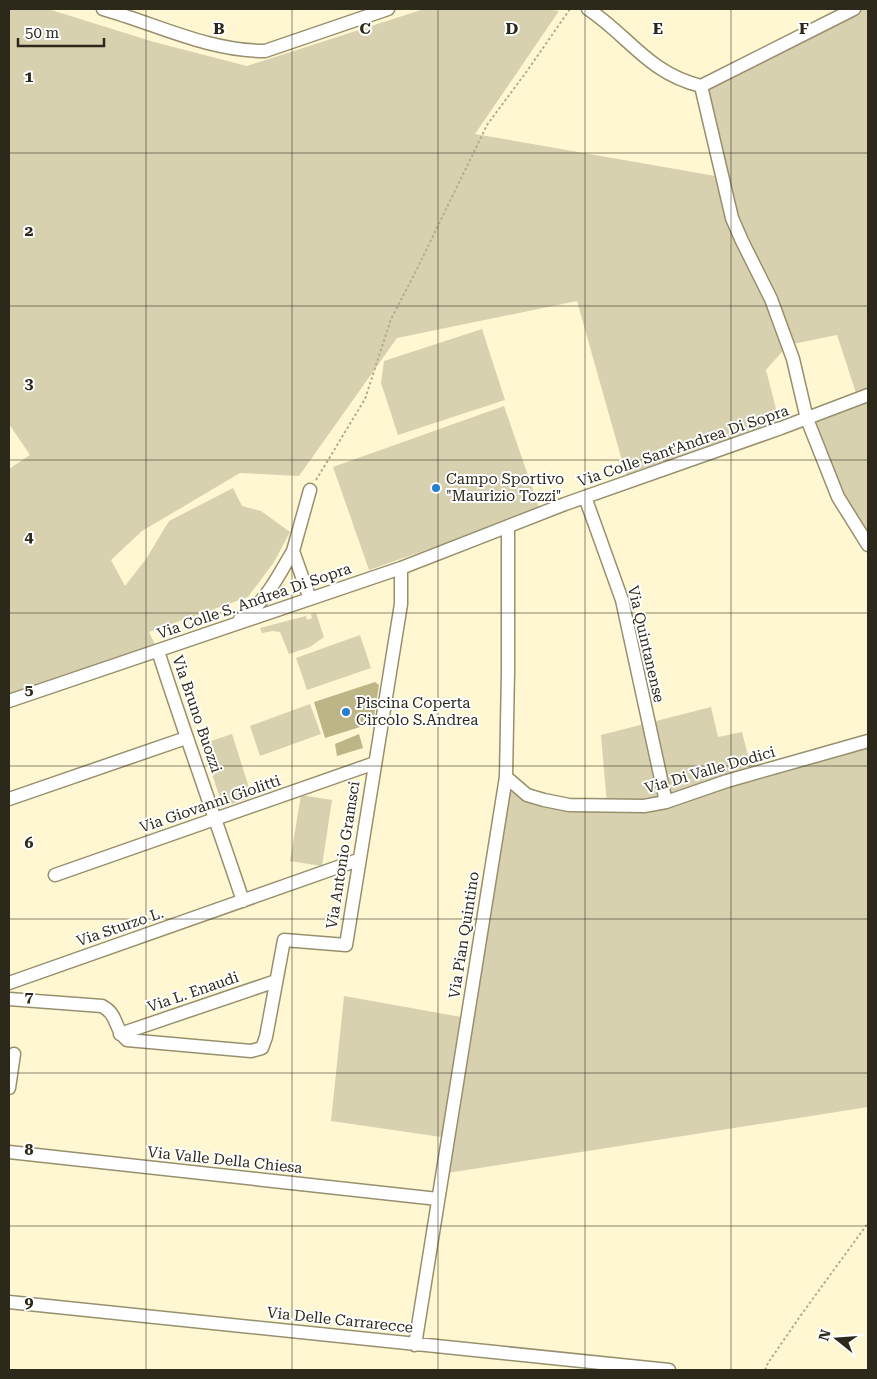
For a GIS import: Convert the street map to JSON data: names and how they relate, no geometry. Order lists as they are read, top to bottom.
{
  "streets": {
    "street": [
      "Via Colle Sant'Andrea Di Sopra",
      "Via Colle S. Andrea Di Sopra",
      "Via Quintanense",
      "Via Bruno Buozzi",
      "Via Di Valle Dodici",
      "Via Giovanni Giolitti",
      "Via Antonio Gramsci",
      "Via Sturzo L.",
      "Via Pian Quintino",
      "Via L. Enaudi",
      "Via Valle Della Chiesa",
      "Via Delle Carrarecce"
    ]
  },
  "crossings": [
    ["Via Colle Sant'Andrea Di Sopra", "Via Colle S. Andrea Di Sopra"],
    ["Via Colle Sant'Andrea Di Sopra", "Via Quintanense"],
    ["Via Colle Sant'Andrea Di Sopra", "Via Pian Quintino"],
    ["Via Colle S. Andrea Di Sopra", "Via Bruno Buozzi"],
    ["Via Colle S. Andrea Di Sopra", "Via Antonio Gramsci"],
    ["Via Colle S. Andrea Di Sopra", "Via Pian Quintino"],
    ["Via Quintanense", "Via Di Valle Dodici"],
    ["Via Bruno Buozzi", "Via Giovanni Giolitti"],
    ["Via Bruno Buozzi", "Via Sturzo L."],
    ["Via Di Valle Dodici", "Via Pian Quintino"],
    ["Via Giovanni Giolitti", "Via Antonio Gramsci"],
    ["Via Antonio Gramsci", "Via Sturzo L."],
    ["Via Antonio Gramsci", "Via L. Enaudi"],
    ["Via Pian Quintino", "Via Valle Della Chiesa"],
    ["Via Pian Quintino", "Via Delle Carrarecce"]
  ],
  "places": ["Campo Sportivo \"Maurizio Tozzi\"", "Piscina Coperta Circolo S.Andrea"],
  "scale_bar": "50 m",
  "north": "left",
  "grid": {
    "columns": [
      "B",
      "C",
      "D",
      "E",
      "F"
    ],
    "rows": [
      "1",
      "2",
      "3",
      "4",
      "5",
      "6",
      "7",
      "8",
      "9"
    ]
  }
}
